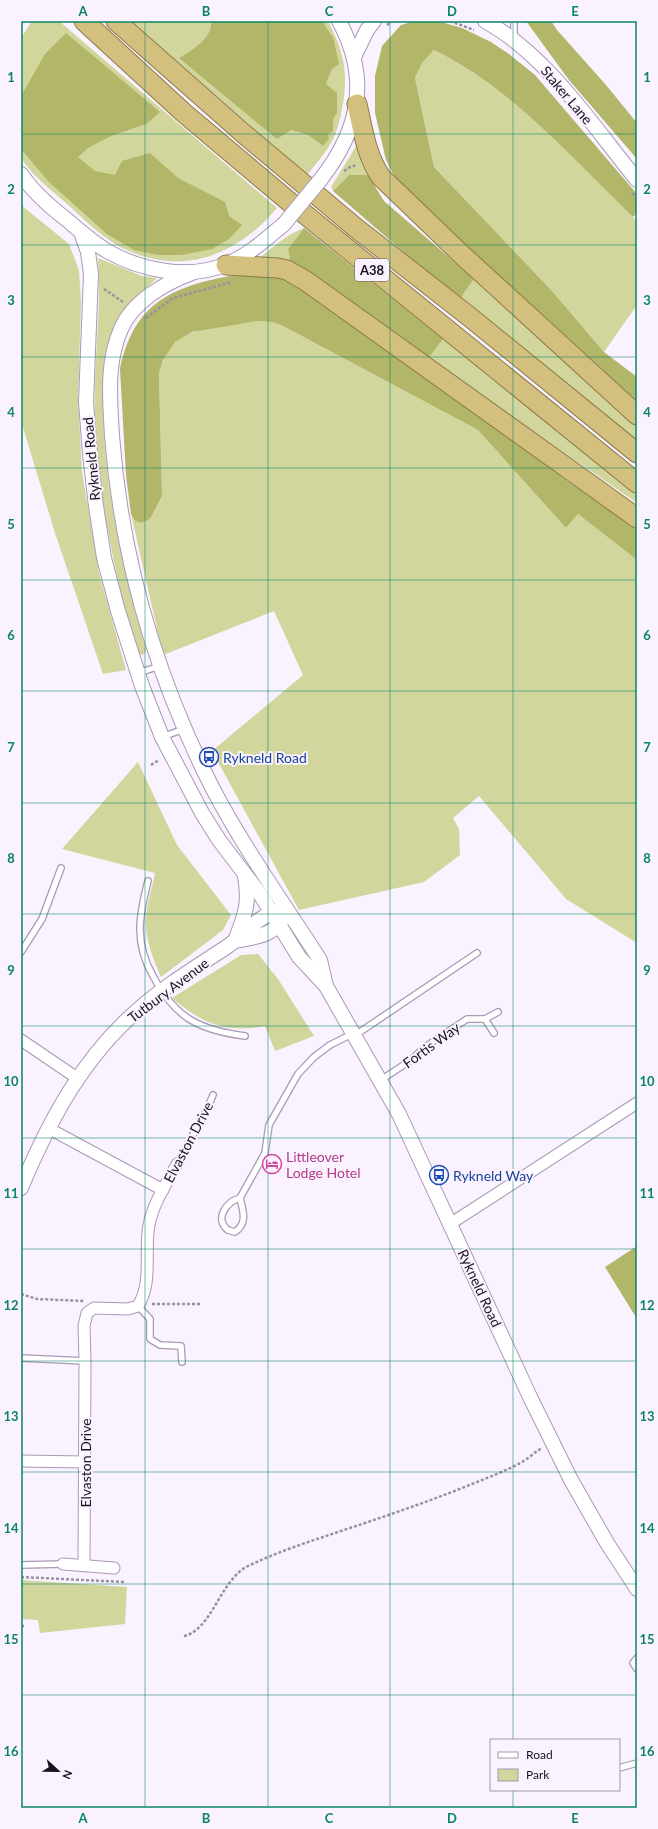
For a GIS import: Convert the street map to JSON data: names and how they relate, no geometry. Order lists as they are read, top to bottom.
{
  "streets": {
    "highway": ["A38"],
    "street": [
      "Staker Lane",
      "Rykneld Road",
      "Tutbury Avenue",
      "Elvaston Drive"
    ],
    "lane": ["Fortis Way"]
  },
  "crossings": [
    ["Rykneld Road", "Tutbury Avenue"],
    ["Rykneld Road", "Fortis Way"],
    ["Tutbury Avenue", "Elvaston Drive"]
  ],
  "places": {
    "bus stop": ["Rykneld Road", "Rykneld Way"],
    "hotel": ["Littleover Lodge Hotel"]
  },
  "legend": ["Road", "Park"],
  "north": "right",
  "grid": {
    "columns": [
      "A",
      "B",
      "C",
      "D",
      "E"
    ],
    "rows": [
      "1",
      "2",
      "3",
      "4",
      "5",
      "6",
      "7",
      "8",
      "9",
      "10",
      "11",
      "12",
      "13",
      "14",
      "15",
      "16"
    ]
  }
}
